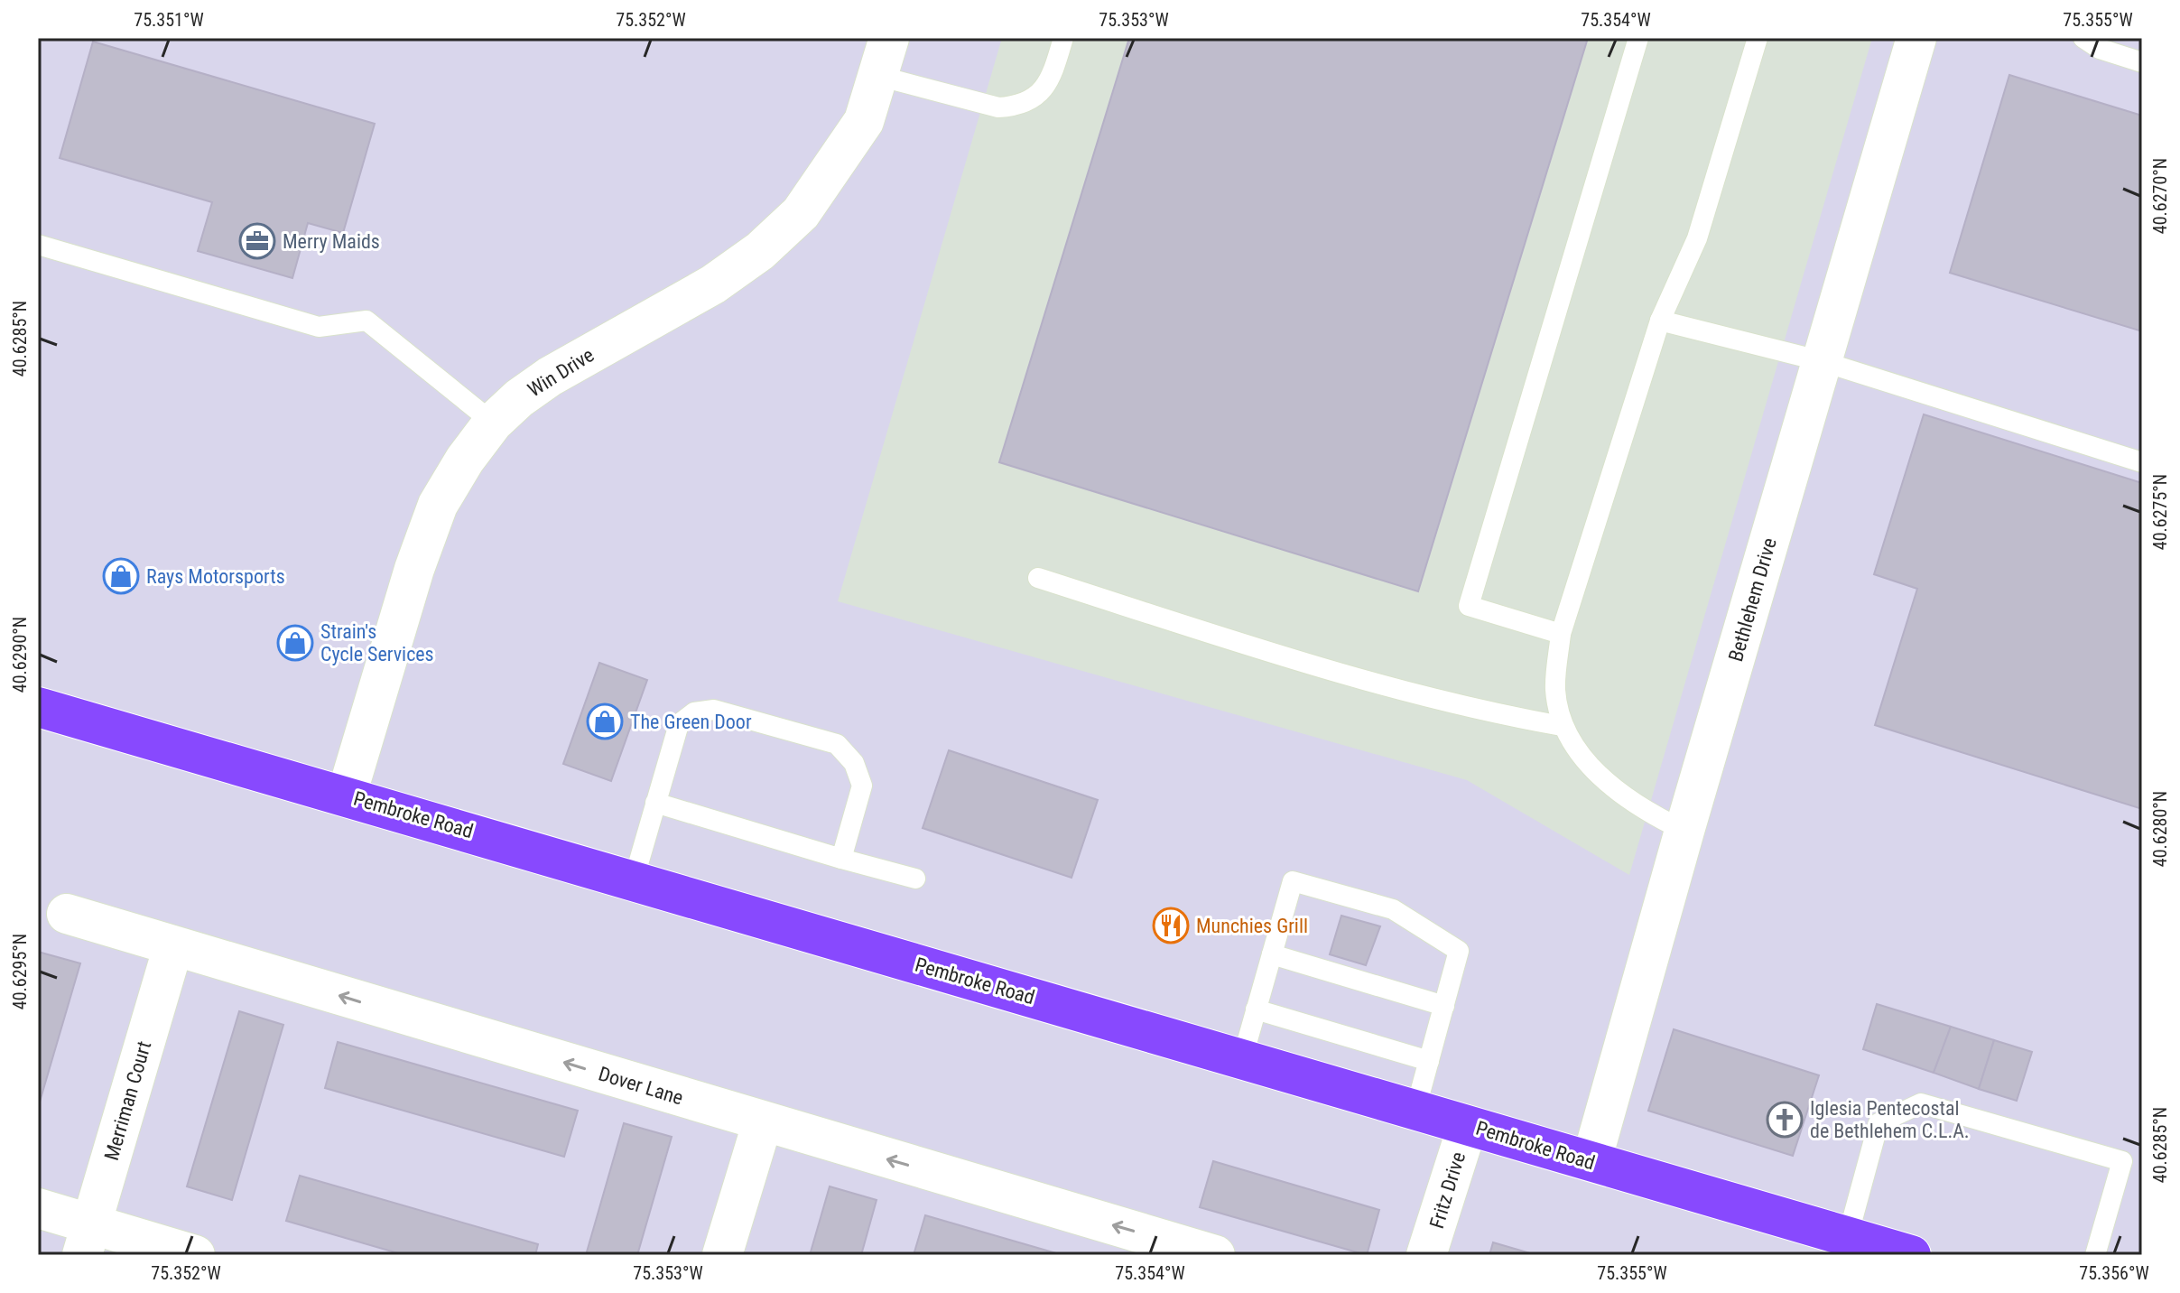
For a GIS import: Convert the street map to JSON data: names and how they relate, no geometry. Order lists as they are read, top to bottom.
{
  "streets": {
    "main road": ["Pembroke Road"],
    "street": [
      "Win Drive",
      "Bethlehem Drive",
      "Dover Lane",
      "Merriman Court",
      "Fritz Drive"
    ]
  },
  "crossings": [
    ["Win Drive", "Pembroke Road"],
    ["Bethlehem Drive", "Pembroke Road"],
    ["Pembroke Road", "Fritz Drive"],
    ["Dover Lane", "Merriman Court"]
  ],
  "one_way": ["Dover Lane"],
  "places": {
    "office": ["Merry Maids"],
    "shop": ["Rays Motorsports", "Strain's Cycle Services", "The Green Door"],
    "restaurant": ["Munchies Grill"],
    "church": ["Iglesia Pentecostal de Bethlehem C.L.A."]
  },
  "coordinates": [
    "75.351°W",
    "75.352°W",
    "75.353°W",
    "75.354°W",
    "75.355°W",
    "40.6270°N",
    "40.6285°N",
    "40.6275°N",
    "40.6290°N",
    "40.6280°N",
    "40.6295°N",
    "75.356°W"
  ]
}
